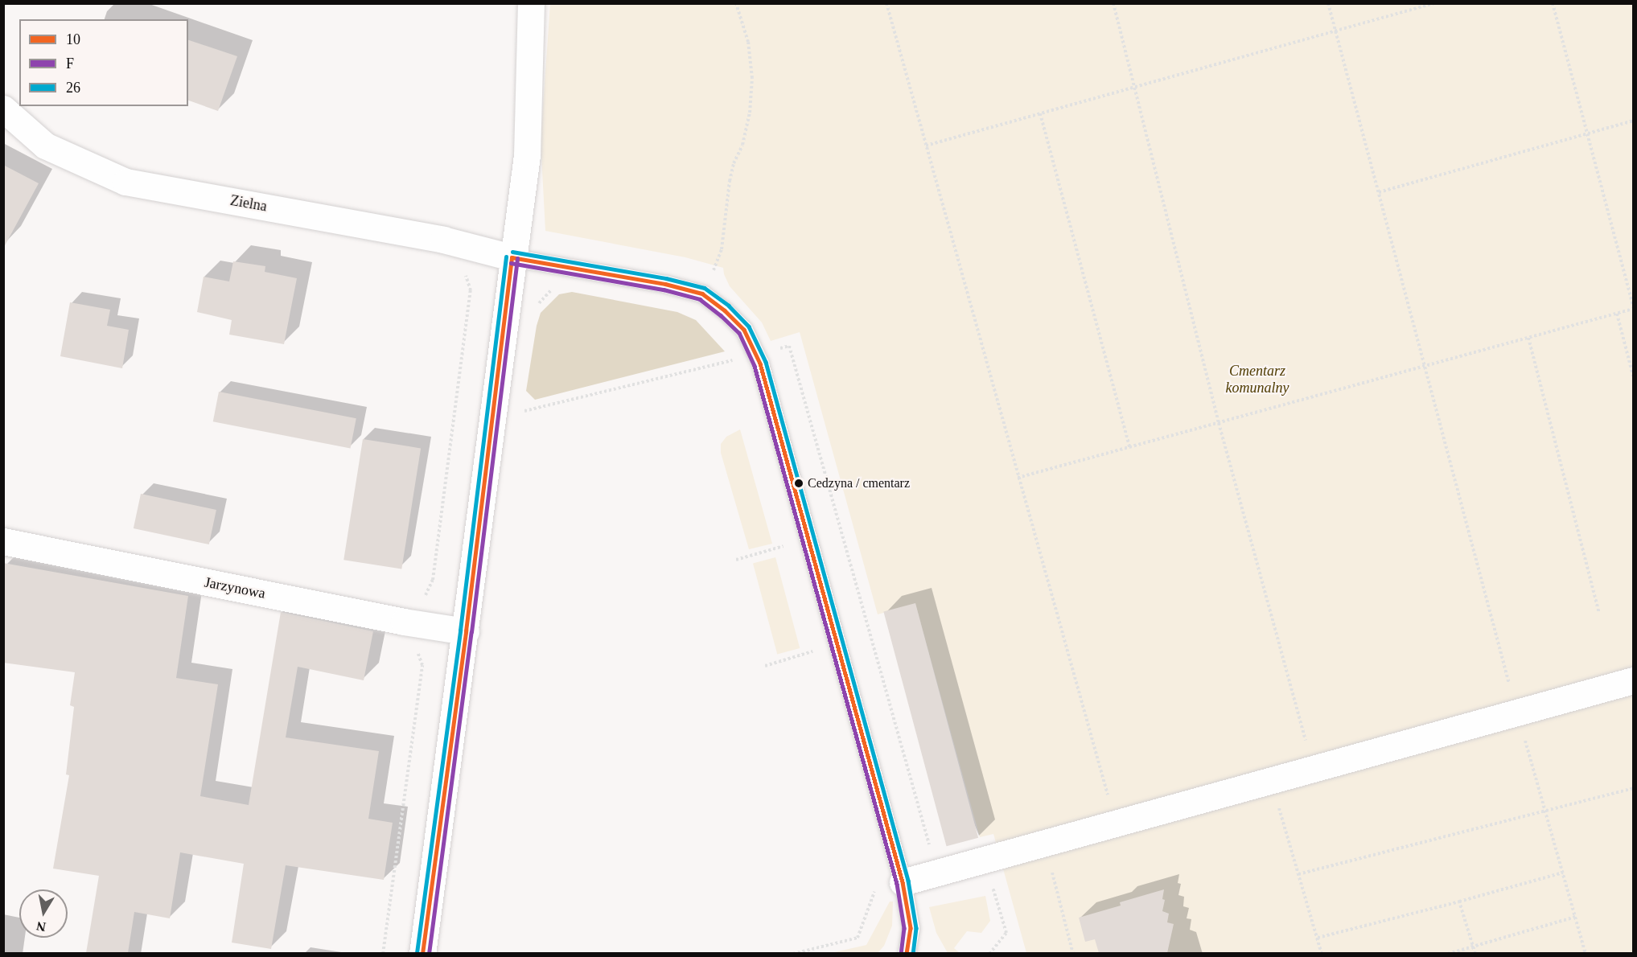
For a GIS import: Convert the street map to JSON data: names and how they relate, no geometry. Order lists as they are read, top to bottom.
{
  "streets": {
    "street": ["Zielna", "Jarzynowa"]
  },
  "parks": ["Cmentarz komunalny"],
  "places": ["Cedzyna / cmentarz"],
  "lines": ["transit line 26", "transit line 10", "transit line F"],
  "legend": ["10", "F", "26"],
  "north": "bottom"
}
